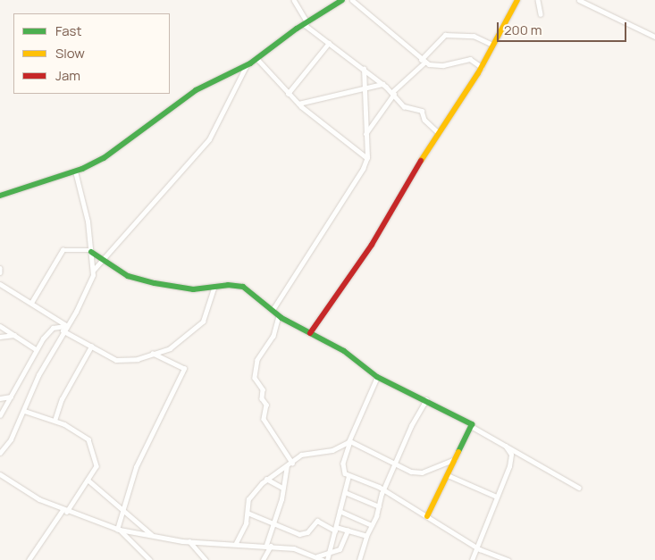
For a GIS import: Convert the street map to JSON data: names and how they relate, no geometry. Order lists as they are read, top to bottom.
{
  "legend": ["Fast", "Slow", "Jam"],
  "scale_bar": "200 m"
}
